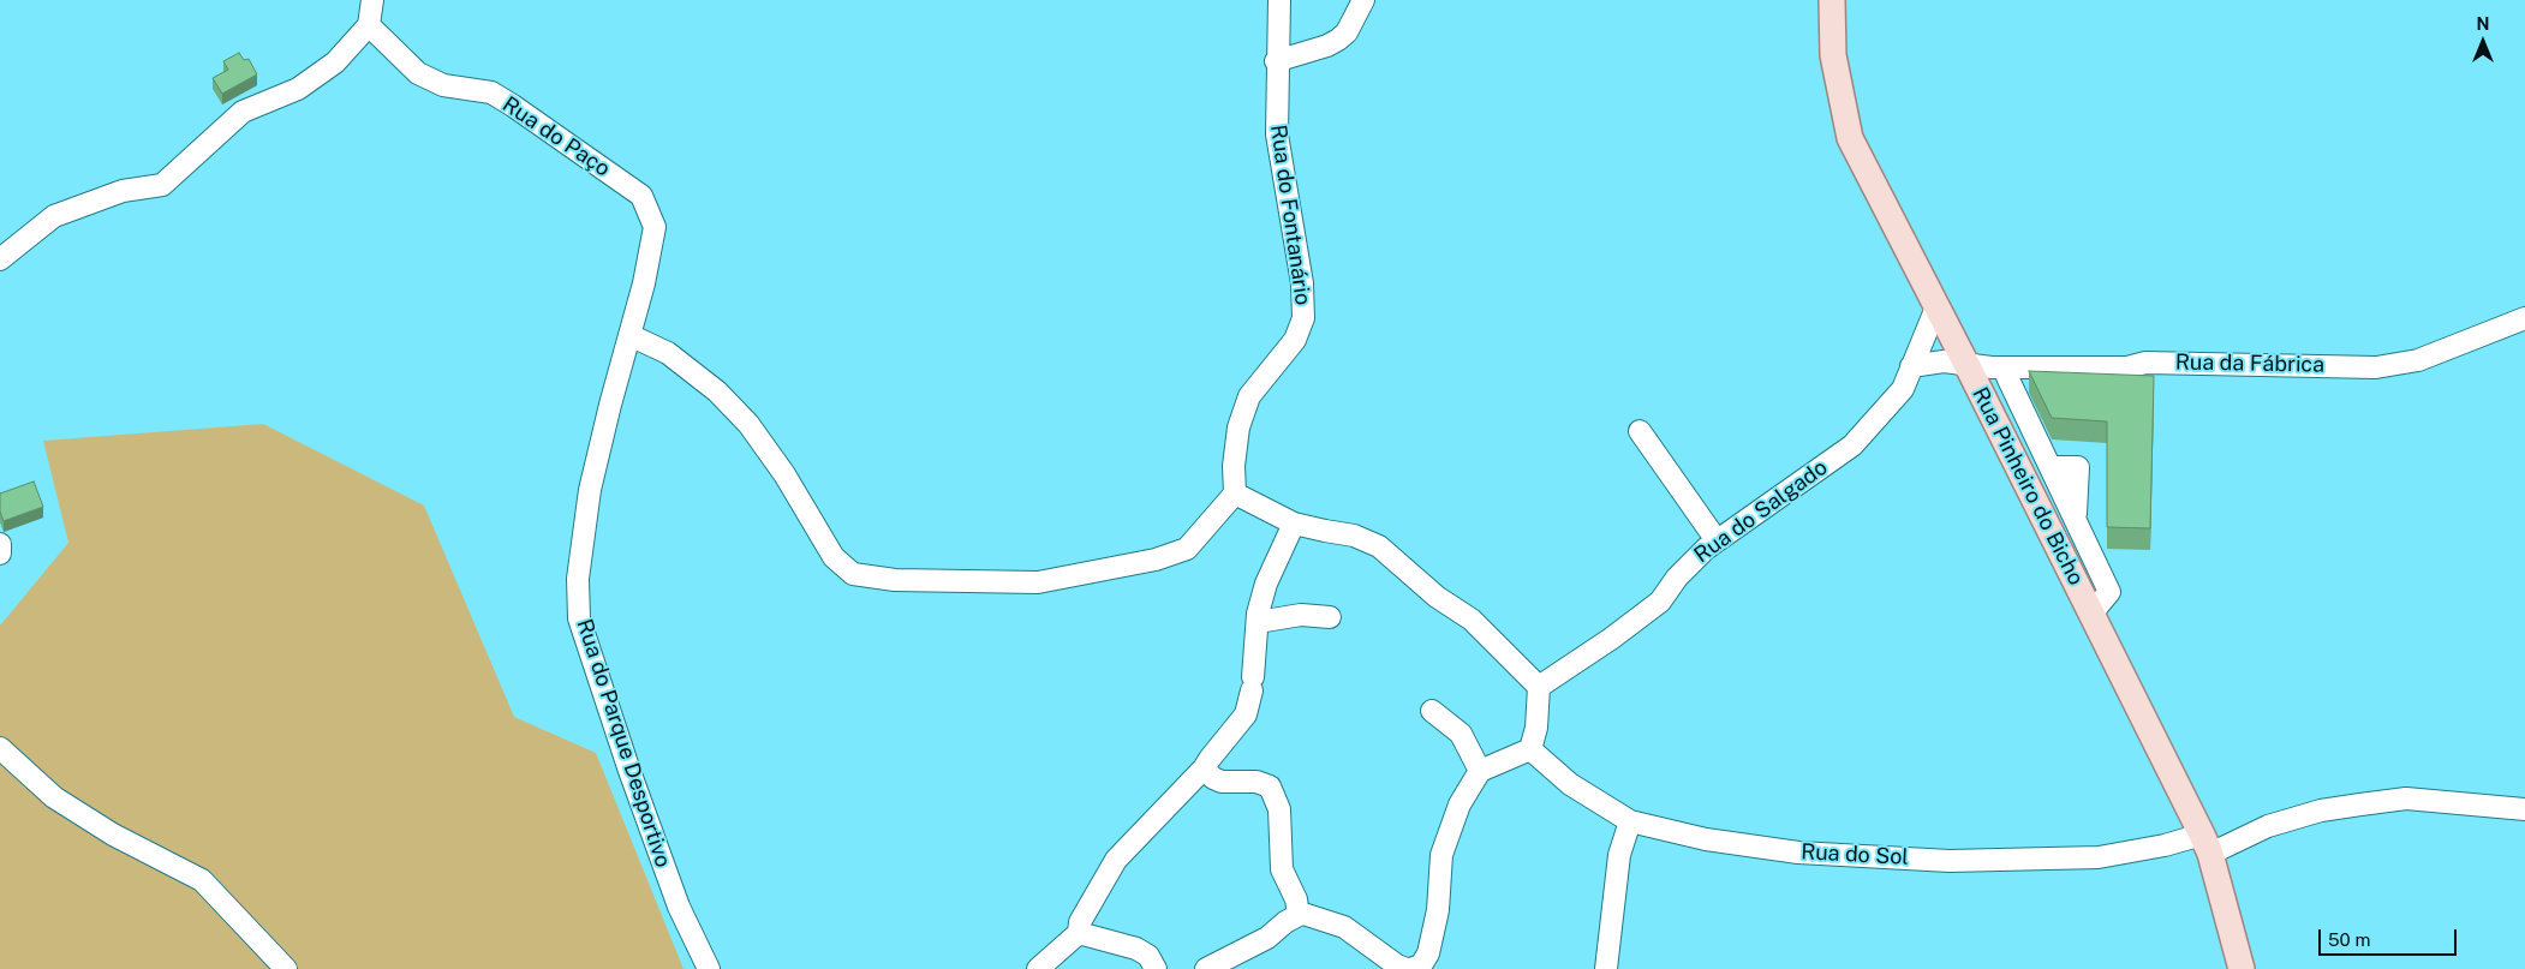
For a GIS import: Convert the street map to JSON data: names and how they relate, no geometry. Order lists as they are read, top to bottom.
{
  "streets": {
    "main road": ["Rua Pinheiro do Bicho"],
    "street": [
      "Rua do Paço",
      "Rua do Fontanário",
      "Rua da Fábrica",
      "Rua do Salgado",
      "Rua do Parque Desportivo",
      "Rua do Sol"
    ]
  },
  "crossings": [
    ["Rua do Paço", "Rua do Parque Desportivo"],
    ["Rua da Fábrica", "Rua Pinheiro do Bicho"],
    ["Rua Pinheiro do Bicho", "Rua do Salgado"],
    ["Rua Pinheiro do Bicho", "Rua do Sol"]
  ],
  "scale_bar": "50 m",
  "north": "top"
}
